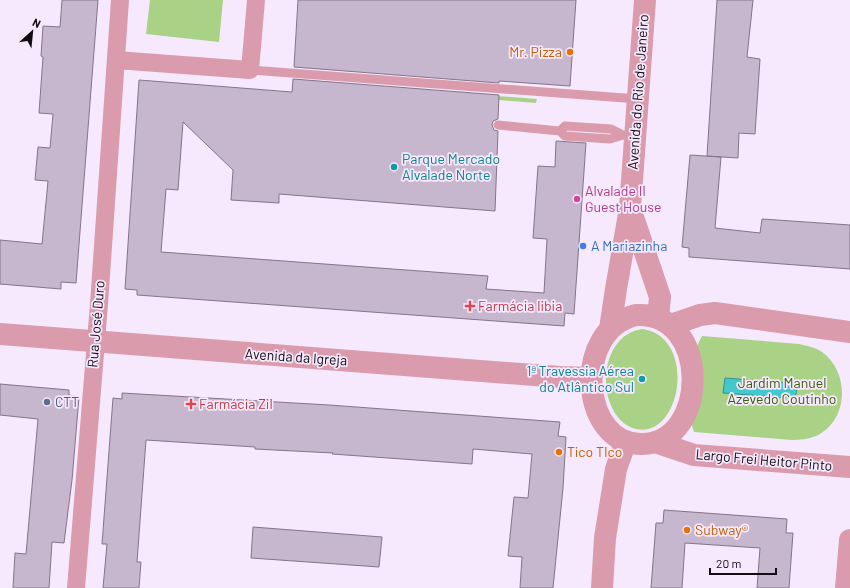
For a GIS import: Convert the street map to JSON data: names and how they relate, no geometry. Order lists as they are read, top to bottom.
{
  "streets": {
    "street": [
      "Avenida do Rio de Janeiro",
      "Rua José Duro",
      "Avenida da Igreja",
      "Largo Frei Heitor Pinto"
    ]
  },
  "crossings": [
    ["Avenida do Rio de Janeiro", "Avenida da Igreja"],
    ["Avenida do Rio de Janeiro", "Largo Frei Heitor Pinto"],
    ["Rua José Duro", "Avenida da Igreja"],
    ["Avenida da Igreja", "Largo Frei Heitor Pinto"]
  ],
  "parks": ["Jardim Manuel Azevedo Coutinho"],
  "places": {
    "other": [
      "Mr. Pizza",
      "Parque Mercado Alvalade Norte",
      "Alvalade II Guest House",
      "A Mariazinha",
      "1ª Travessia Aérea do Atlântico Sul",
      "CTT",
      "Tico TIco",
      "Subway®"
    ],
    "health": ["Farmácia libia", "Farmácia Zil"]
  },
  "scale_bar": "20 m",
  "north": "top right"
}
